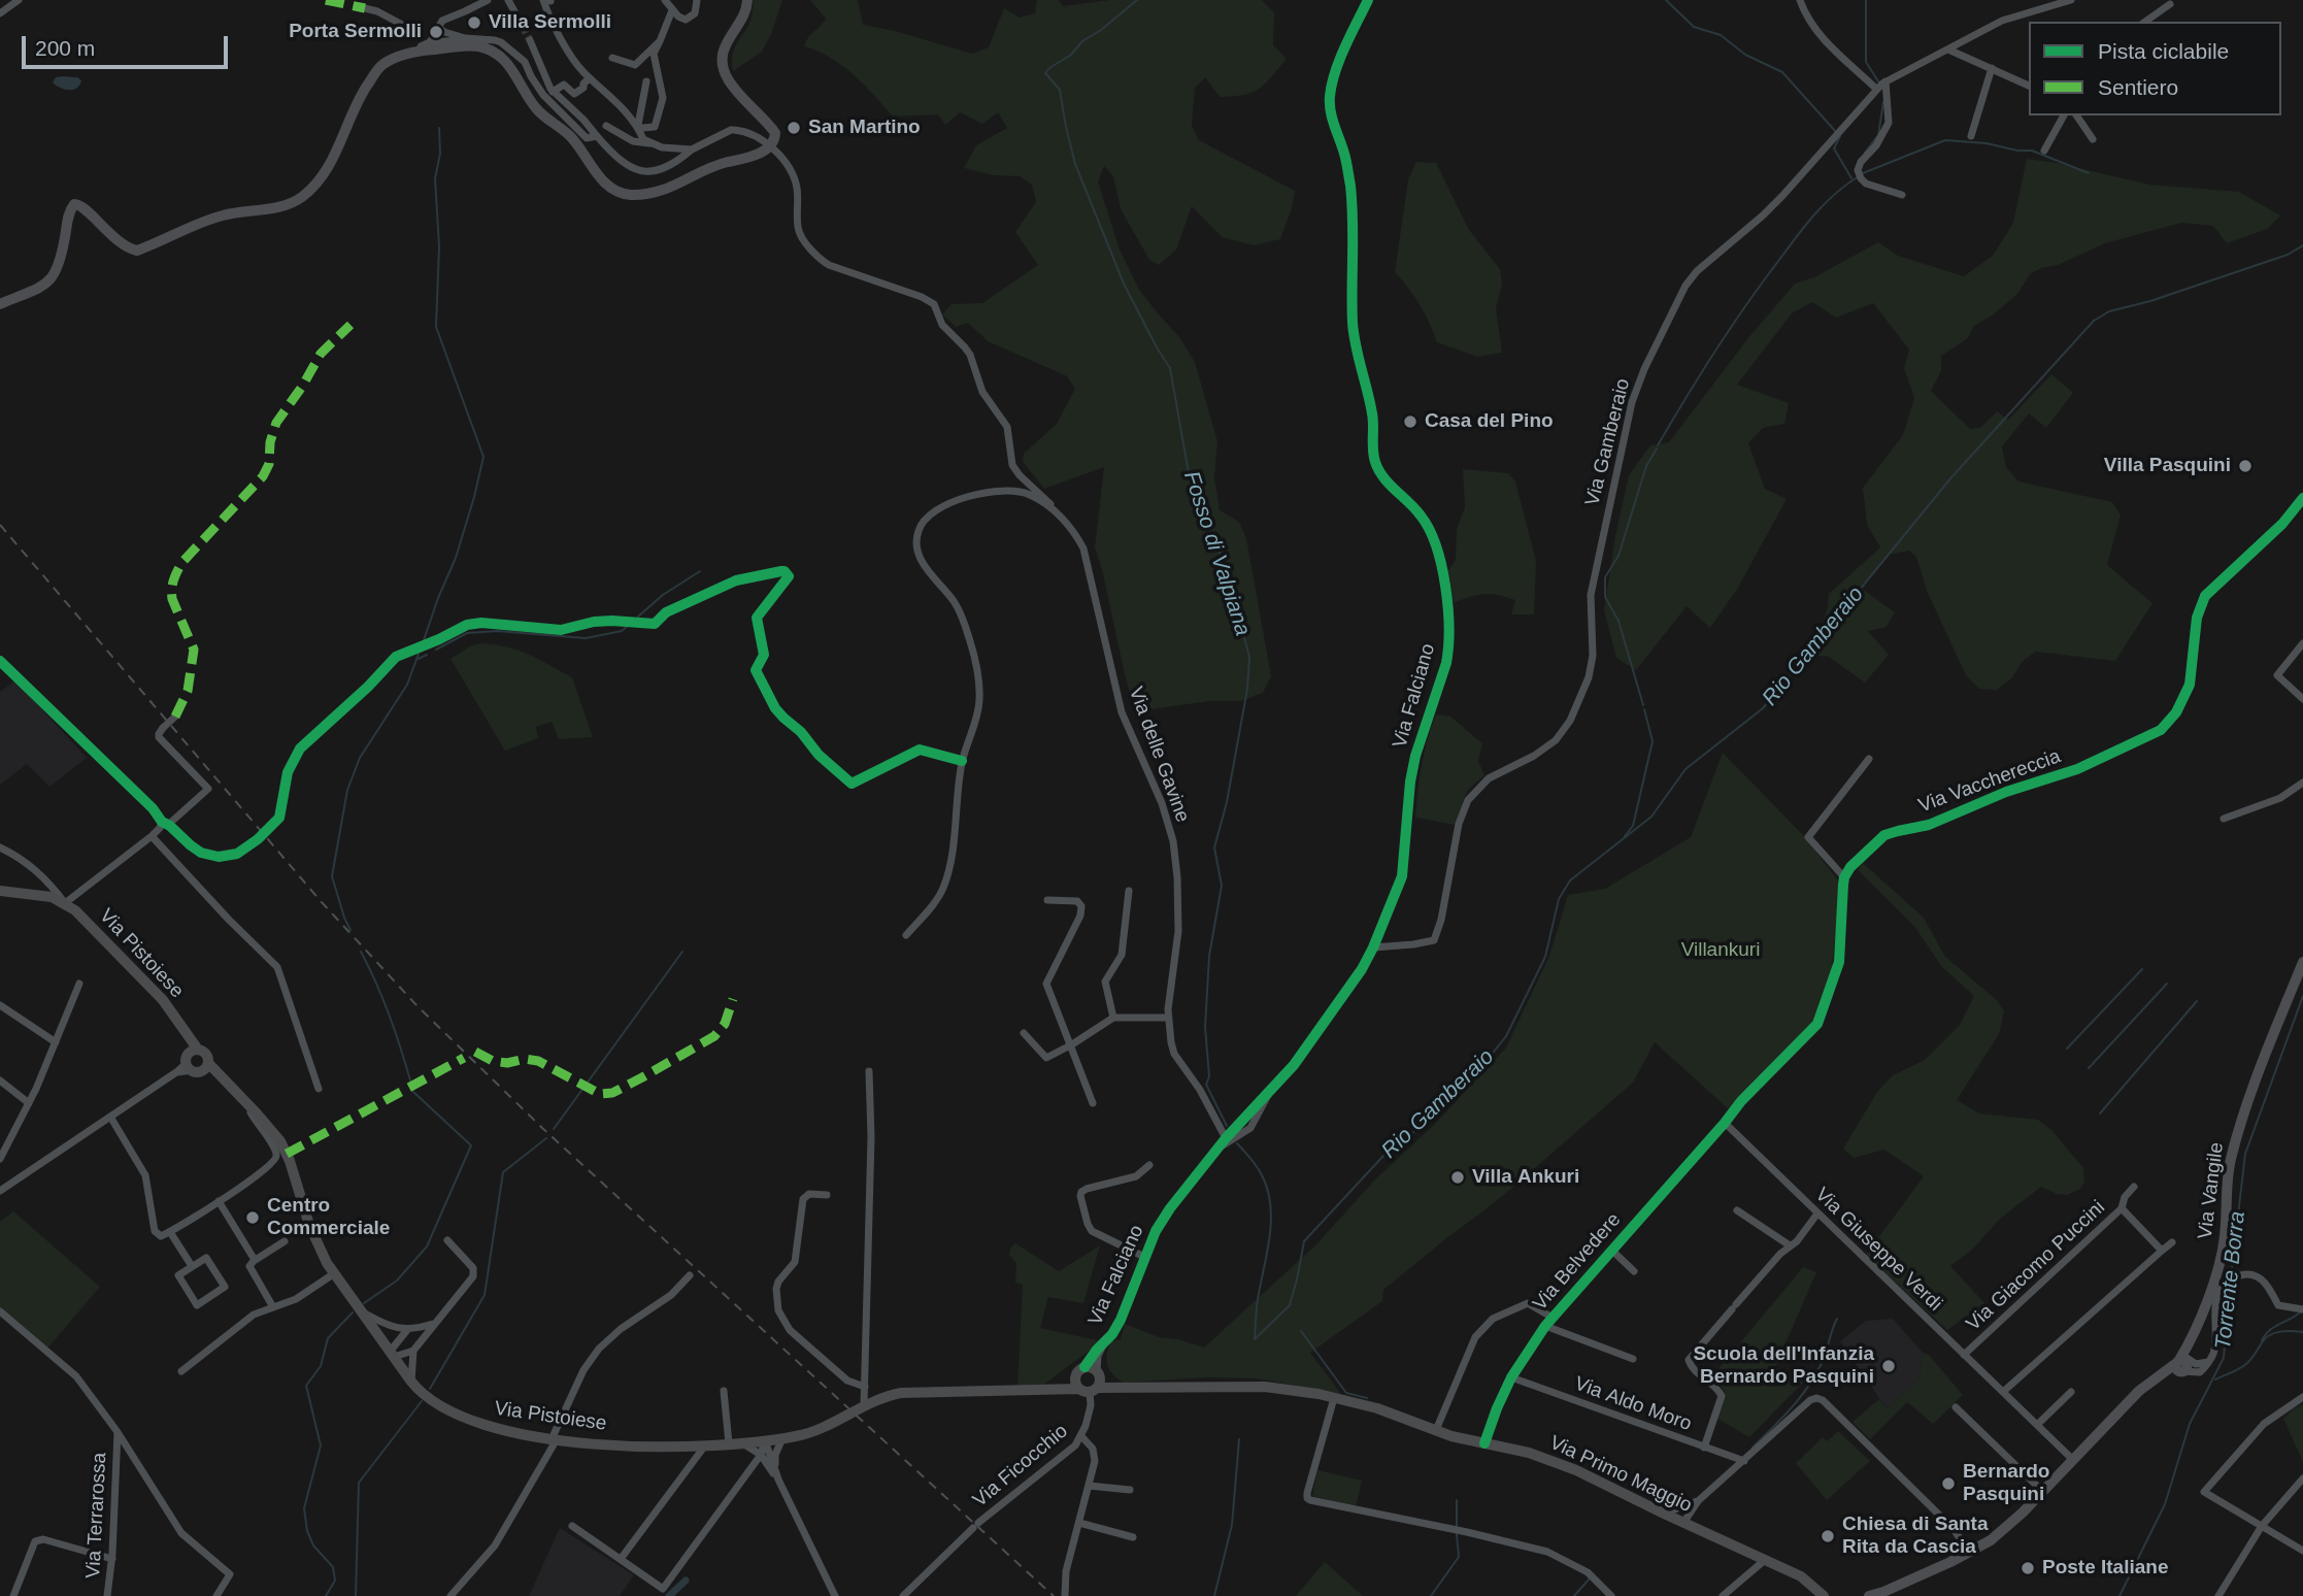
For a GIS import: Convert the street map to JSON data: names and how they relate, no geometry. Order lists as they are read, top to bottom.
{
  "streets": {
    "main road": ["Via Pistoiese", "Via Primo Maggio"],
    "street": [
      "Via Gamberaio",
      "Via Falciano",
      "Via delle Gavine",
      "Via Vacchereccia",
      "Via Vangile",
      "Via Giuseppe Verdi",
      "Via Belvedere",
      "Via Giacomo Puccini",
      "Via Aldo Moro",
      "Via Ficocchio",
      "Via Terrarossa"
    ]
  },
  "crossings": [
    ["Via Gamberaio", "Via Falciano"],
    ["Via Falciano", "Via delle Gavine"],
    ["Via Falciano", "Via Pistoiese"],
    ["Via Falciano", "Via Ficocchio"],
    ["Via Falciano", "Via Primo Maggio"],
    ["Via Pistoiese", "Via Ficocchio"],
    ["Via Pistoiese", "Via Primo Maggio"],
    ["Via Vangile", "Via Giuseppe Verdi"],
    ["Via Giuseppe Verdi", "Via Belvedere"],
    ["Via Giuseppe Verdi", "Via Giacomo Puccini"],
    ["Via Belvedere", "Via Aldo Moro"],
    ["Via Belvedere", "Via Primo Maggio"],
    ["Via Ficocchio", "Via Primo Maggio"]
  ],
  "water": ["Fosso di Valpiana", "Rio Gamberaio", "Torrente Borra"],
  "parks": ["Villankuri"],
  "places": [
    "Villa Sermolli",
    "Porta Sermolli",
    "San Martino",
    "Casa del Pino",
    "Villa Pasquini",
    "Villa Ankuri",
    "Centro Commerciale",
    "Scuola dell'Infanzia Bernardo Pasquini",
    "Bernardo Pasquini",
    "Chiesa di Santa Rita da Cascia",
    "Poste Italiane"
  ],
  "legend": ["Pista ciclabile", "Sentiero"],
  "scale_bar": "200 m"
}
